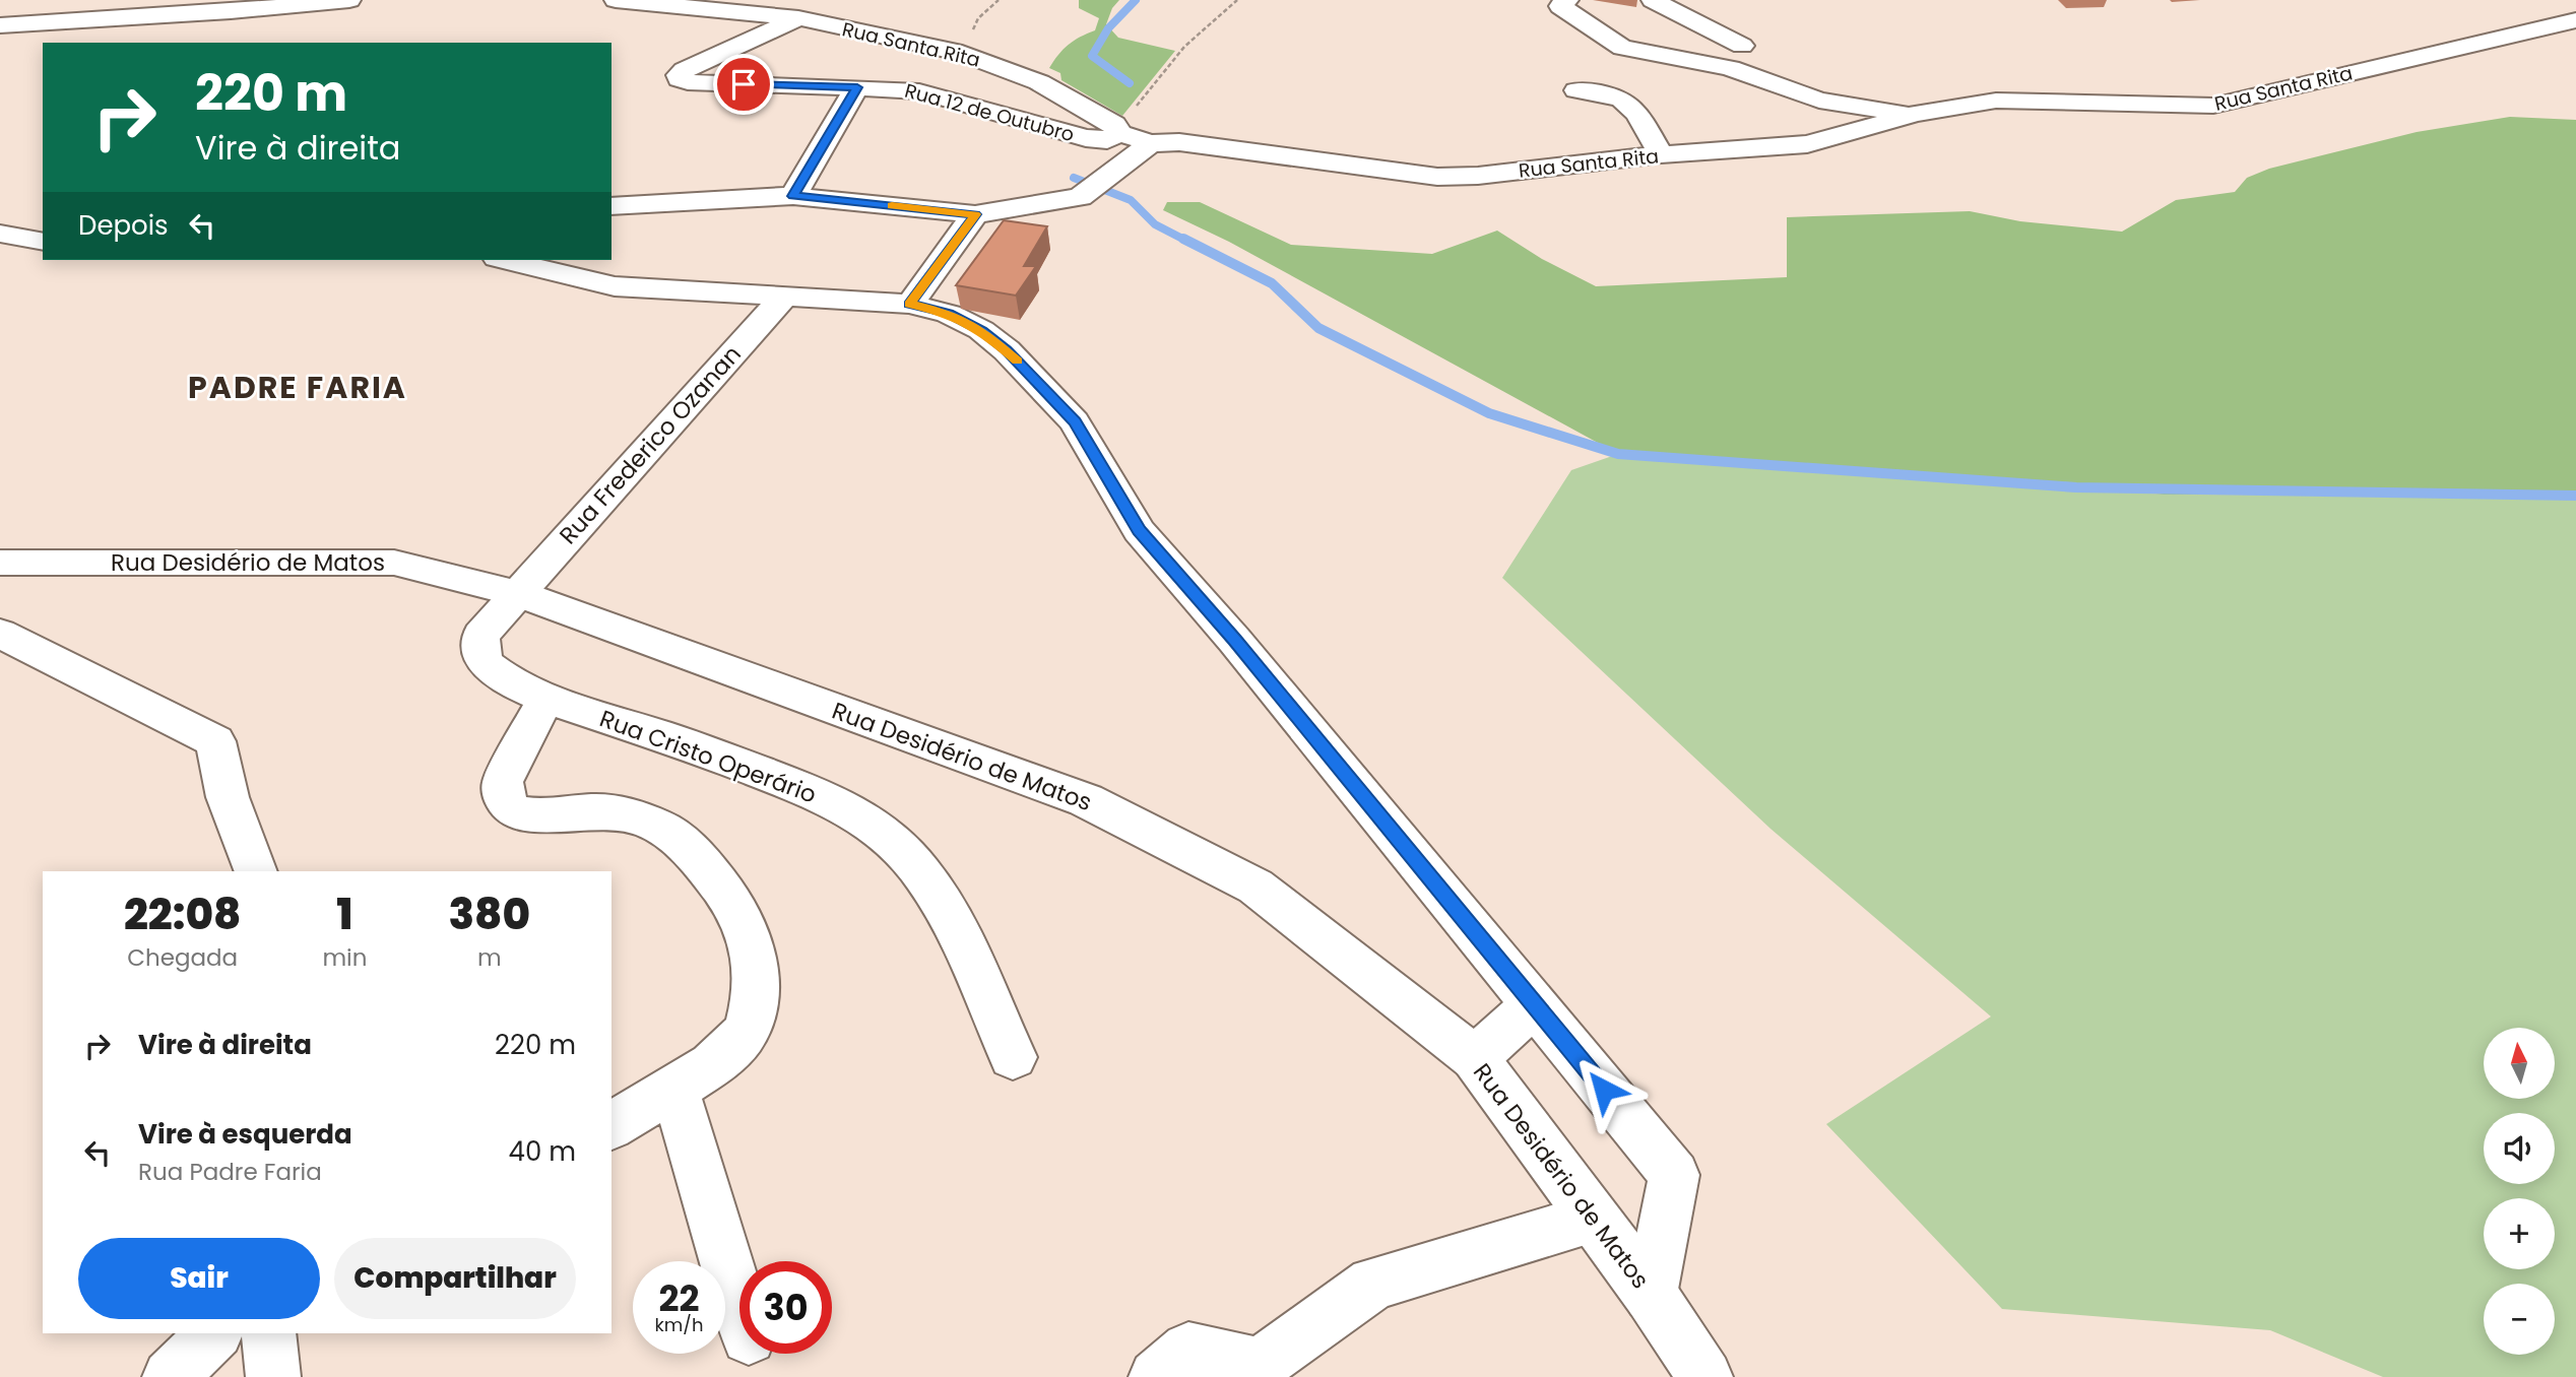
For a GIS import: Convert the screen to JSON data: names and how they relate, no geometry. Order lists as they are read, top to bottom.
{
  "streets": {
    "street": [
      "Rua Santa Rita",
      "Rua 12 de Outubro",
      "Rua Frederico Ozanan",
      "Rua Desidério de Matos",
      "Rua Cristo Operário"
    ]
  },
  "crossings": [
    ["Rua Santa Rita", "Rua 12 de Outubro"],
    ["Rua Frederico Ozanan", "Rua Desidério de Matos"],
    ["Rua Frederico Ozanan", "Rua Cristo Operário"],
    ["Rua Desidério de Matos", "Rua Cristo Operário"]
  ],
  "districts": ["PADRE FARIA"],
  "north": "top",
  "page": {
    "turn": ["220 m", "Vire à direita"],
    "then": "Depois",
    "eta": [
      "22:08",
      "Chegada",
      "1",
      "min",
      "380",
      "m"
    ],
    "list": [
      {
        "name": "Vire à direita",
        "value": "220 m"
      },
      {
        "name": "Vire à esquerda",
        "note": "Rua Padre Faria",
        "value": "40 m"
      }
    ],
    "map_buttons": ["+", "−"],
    "buttons": ["Sair", "Compartilhar"],
    "speed": "22 km/h",
    "limit": "30"
  }
}
